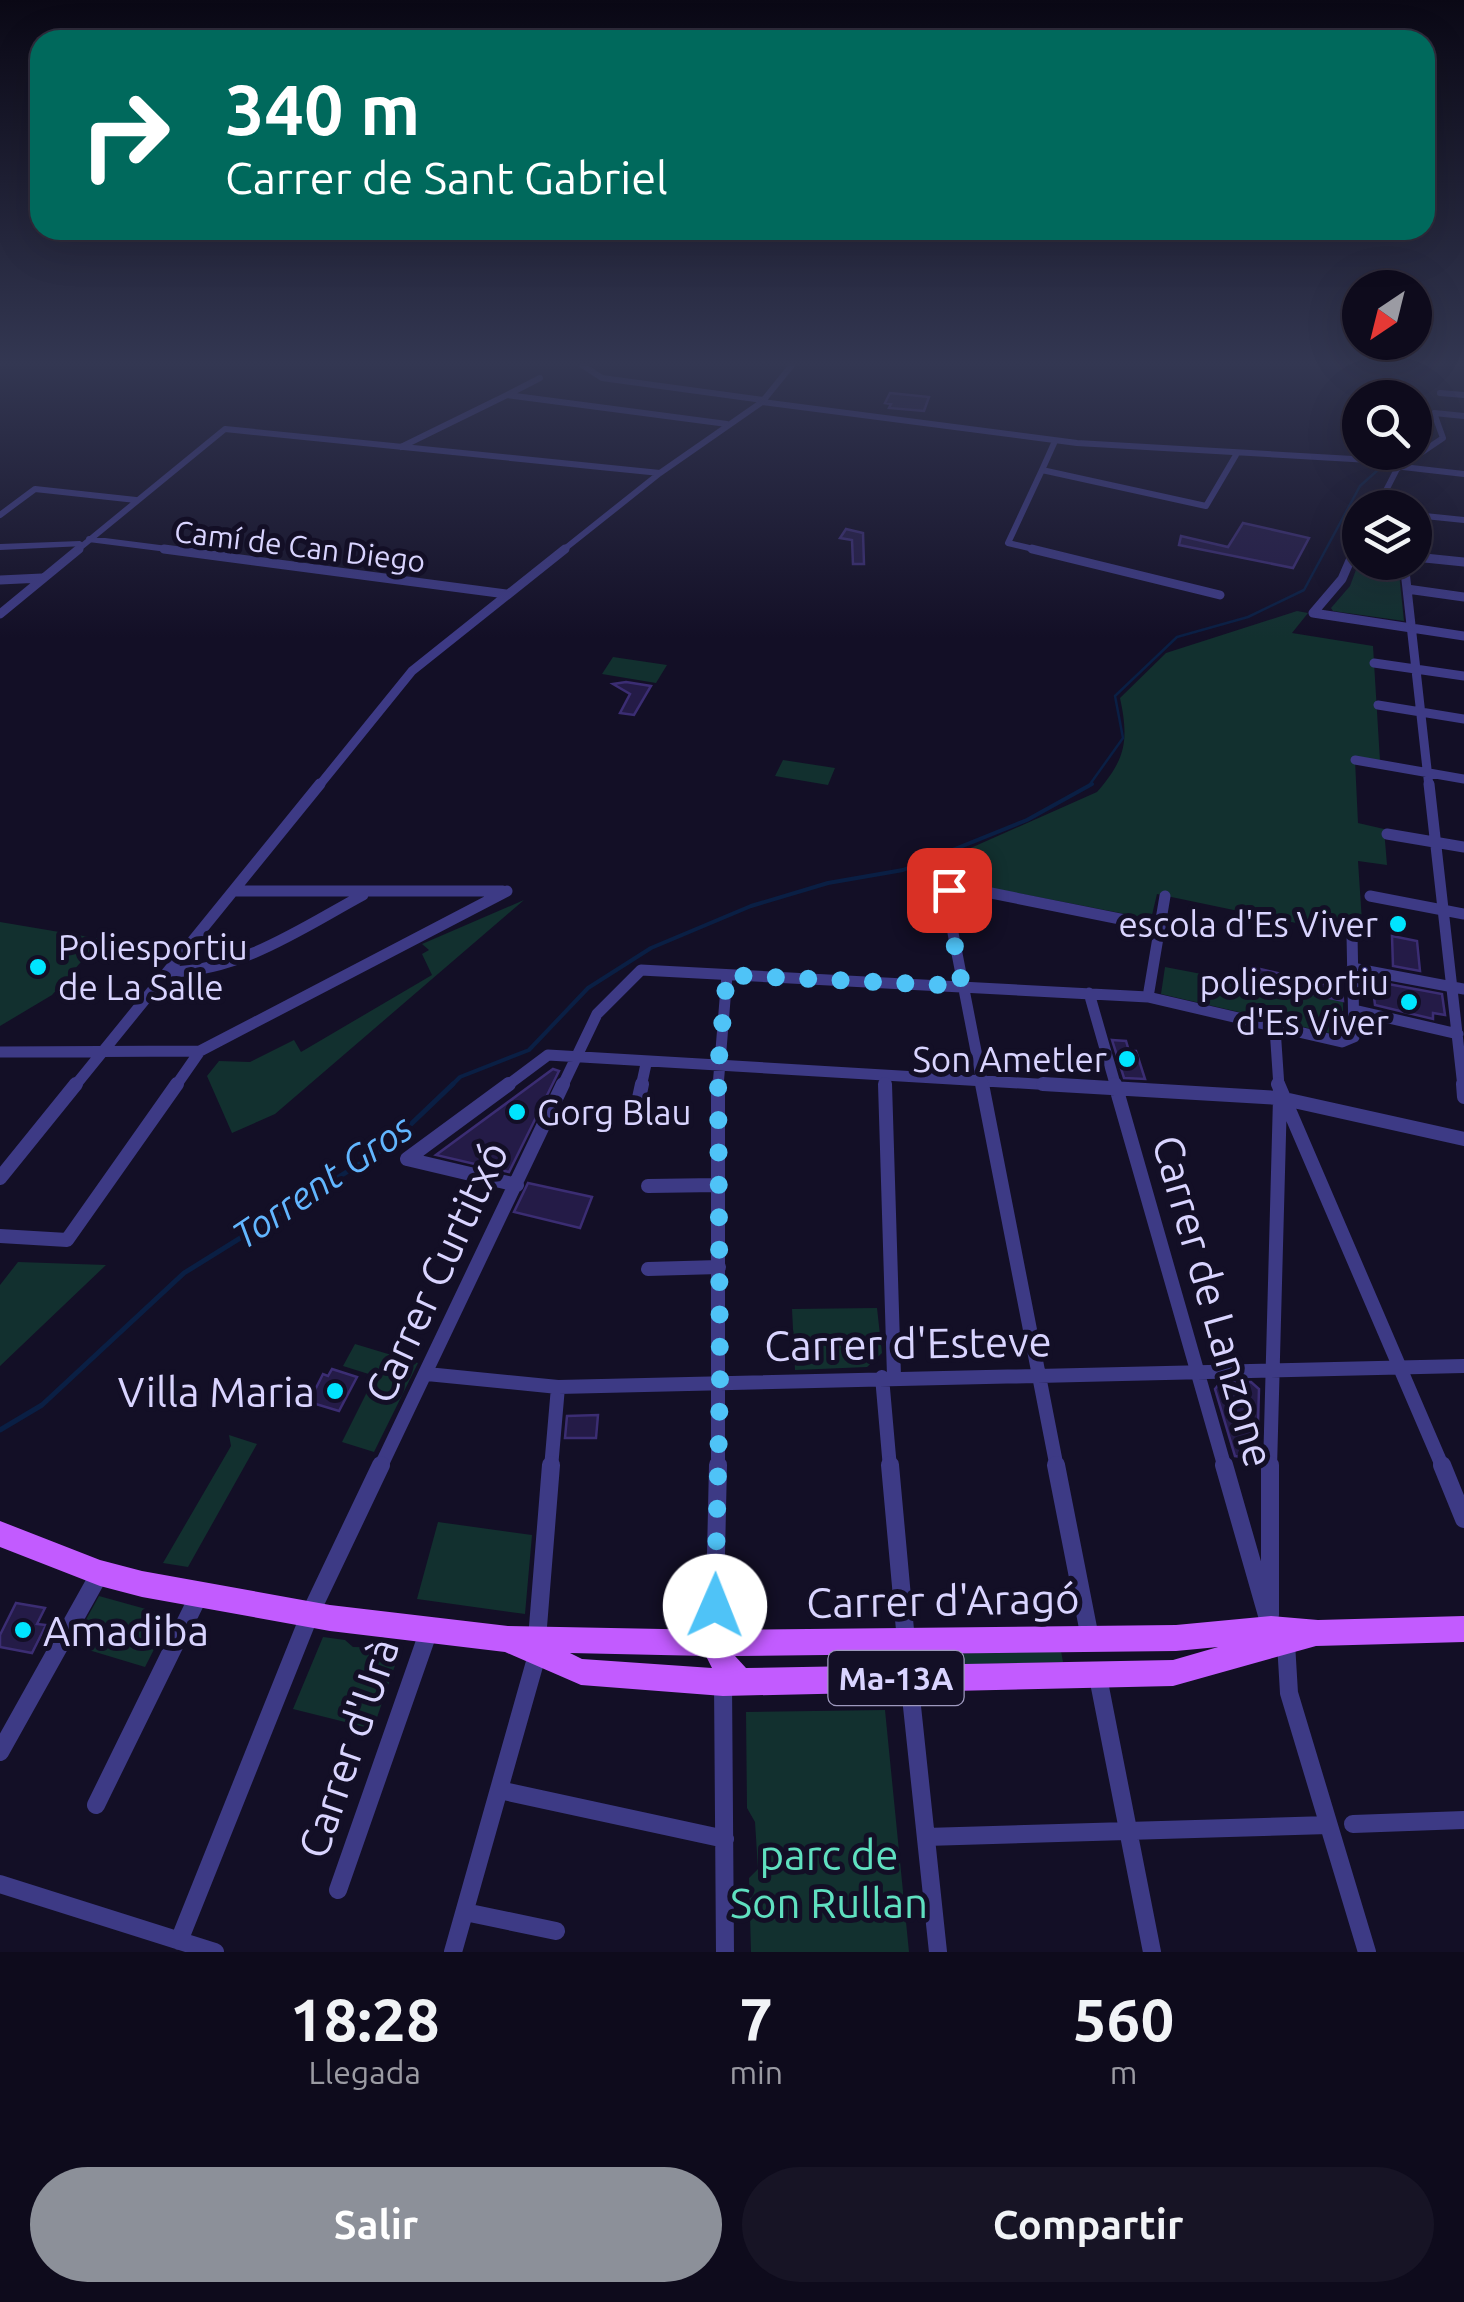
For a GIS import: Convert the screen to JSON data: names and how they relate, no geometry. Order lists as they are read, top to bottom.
{
  "streets": {
    "main road": ["Carrer d'Aragó", "Ma-13A"],
    "street": [
      "Camí de Can Diego",
      "Carrer Curtitxó",
      "Carrer de Lanzone",
      "Carrer d'Esteve",
      "Carrer d'Urà"
    ]
  },
  "crossings": [
    ["Carrer Curtitxó", "Carrer d'Esteve"],
    ["Carrer Curtitxó", "Carrer d'Aragó"],
    ["Carrer de Lanzone", "Carrer d'Esteve"],
    ["Carrer de Lanzone", "Carrer d'Aragó"],
    ["Carrer d'Aragó", "Carrer d'Urà"]
  ],
  "water": ["Torrent Gros"],
  "parks": ["parc de Son Rullan"],
  "places": [
    "escola d'Es Viver",
    "Poliesportiu de La Salle",
    "poliesportiu d'Es Viver",
    "Son Ametler",
    "Gorg Blau",
    "Villa Maria",
    "Amadiba"
  ],
  "north": "bottom left",
  "page": {
    "turn": ["340 m", "Carrer de Sant Gabriel"],
    "eta": [
      "18:28",
      "Llegada",
      "7",
      "min",
      "560",
      "m"
    ],
    "buttons": ["Salir", "Compartir"]
  }
}
